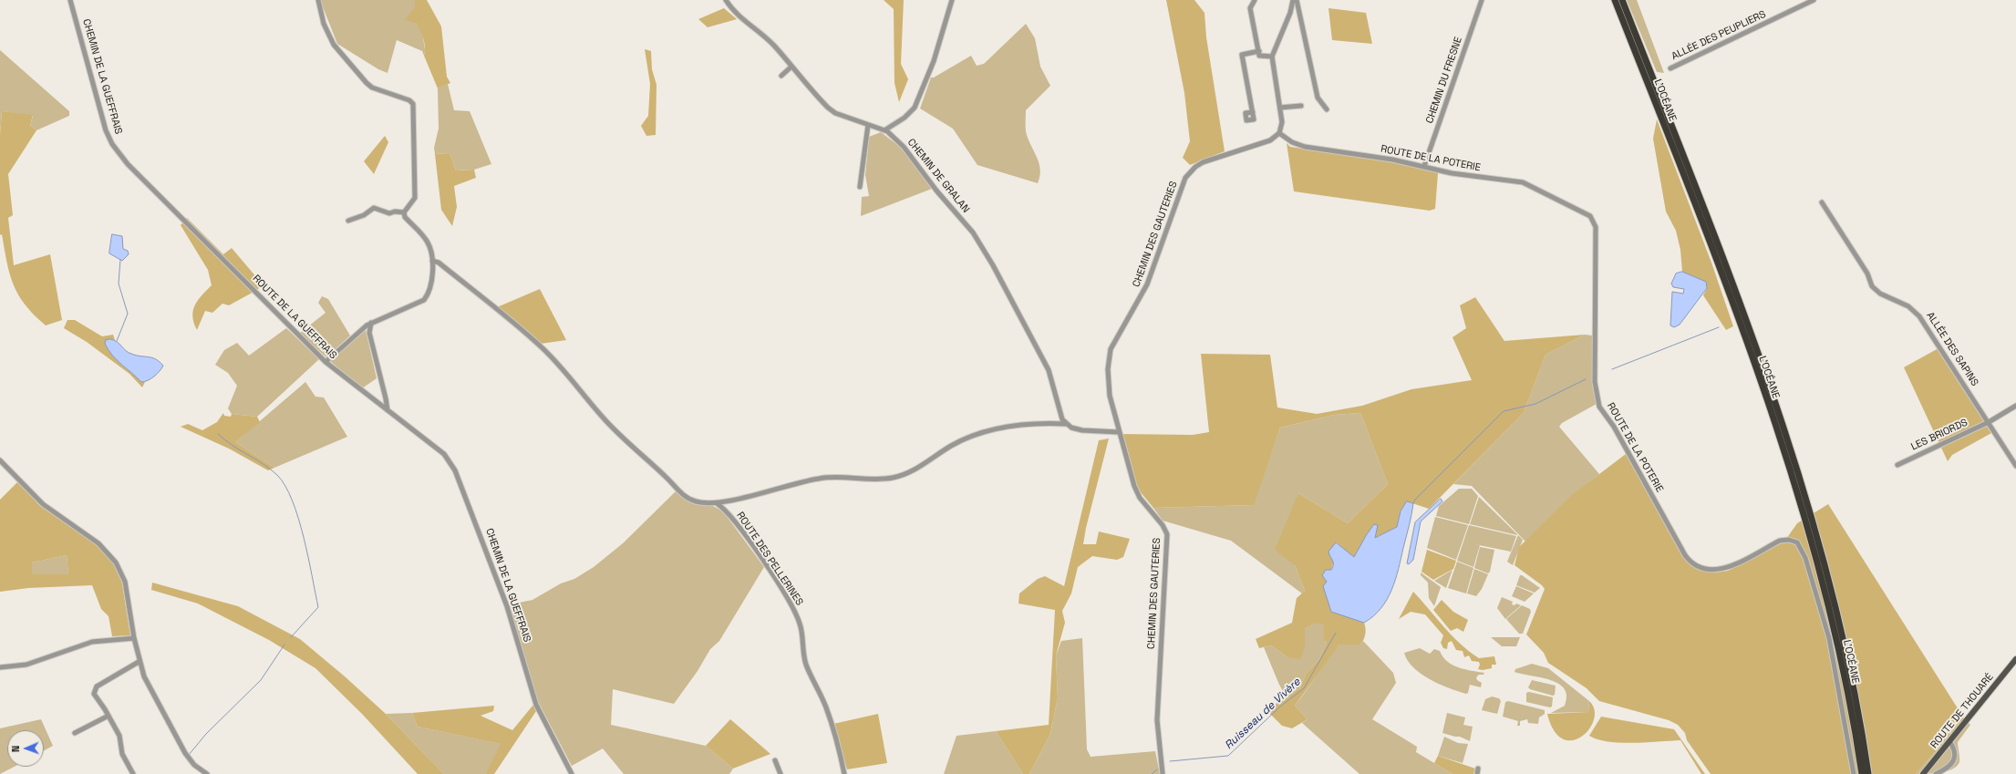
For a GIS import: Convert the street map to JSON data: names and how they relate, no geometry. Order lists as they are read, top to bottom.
{
  "streets": {
    "highway": ["L’OCÉANE"],
    "main road": ["ROUTE DE THOUARÉ"],
    "street": [
      "ALLÉE DES PEUPLIERS",
      "CHEMIN DE LA GUEFFRAIS",
      "CHEMIN DU FRESNE",
      "ROUTE DE LA POTERIE",
      "CHEMIN DE GRALAN",
      "CHEMIN DES GAUTERIES",
      "ROUTE DE LA GUEFFRAIS",
      "ALLÉE DES SAPINS",
      "LES BRIORDS",
      "ROUTE DES PELLERINES"
    ]
  },
  "crossings": [
    ["CHEMIN DE LA GUEFFRAIS", "ROUTE DE LA GUEFFRAIS"],
    ["CHEMIN DU FRESNE", "ROUTE DE LA POTERIE"],
    ["ROUTE DE LA POTERIE", "CHEMIN DES GAUTERIES"],
    ["ALLÉE DES SAPINS", "LES BRIORDS"]
  ],
  "water": ["Ruisseau de Vivère"],
  "north": "left"
}
